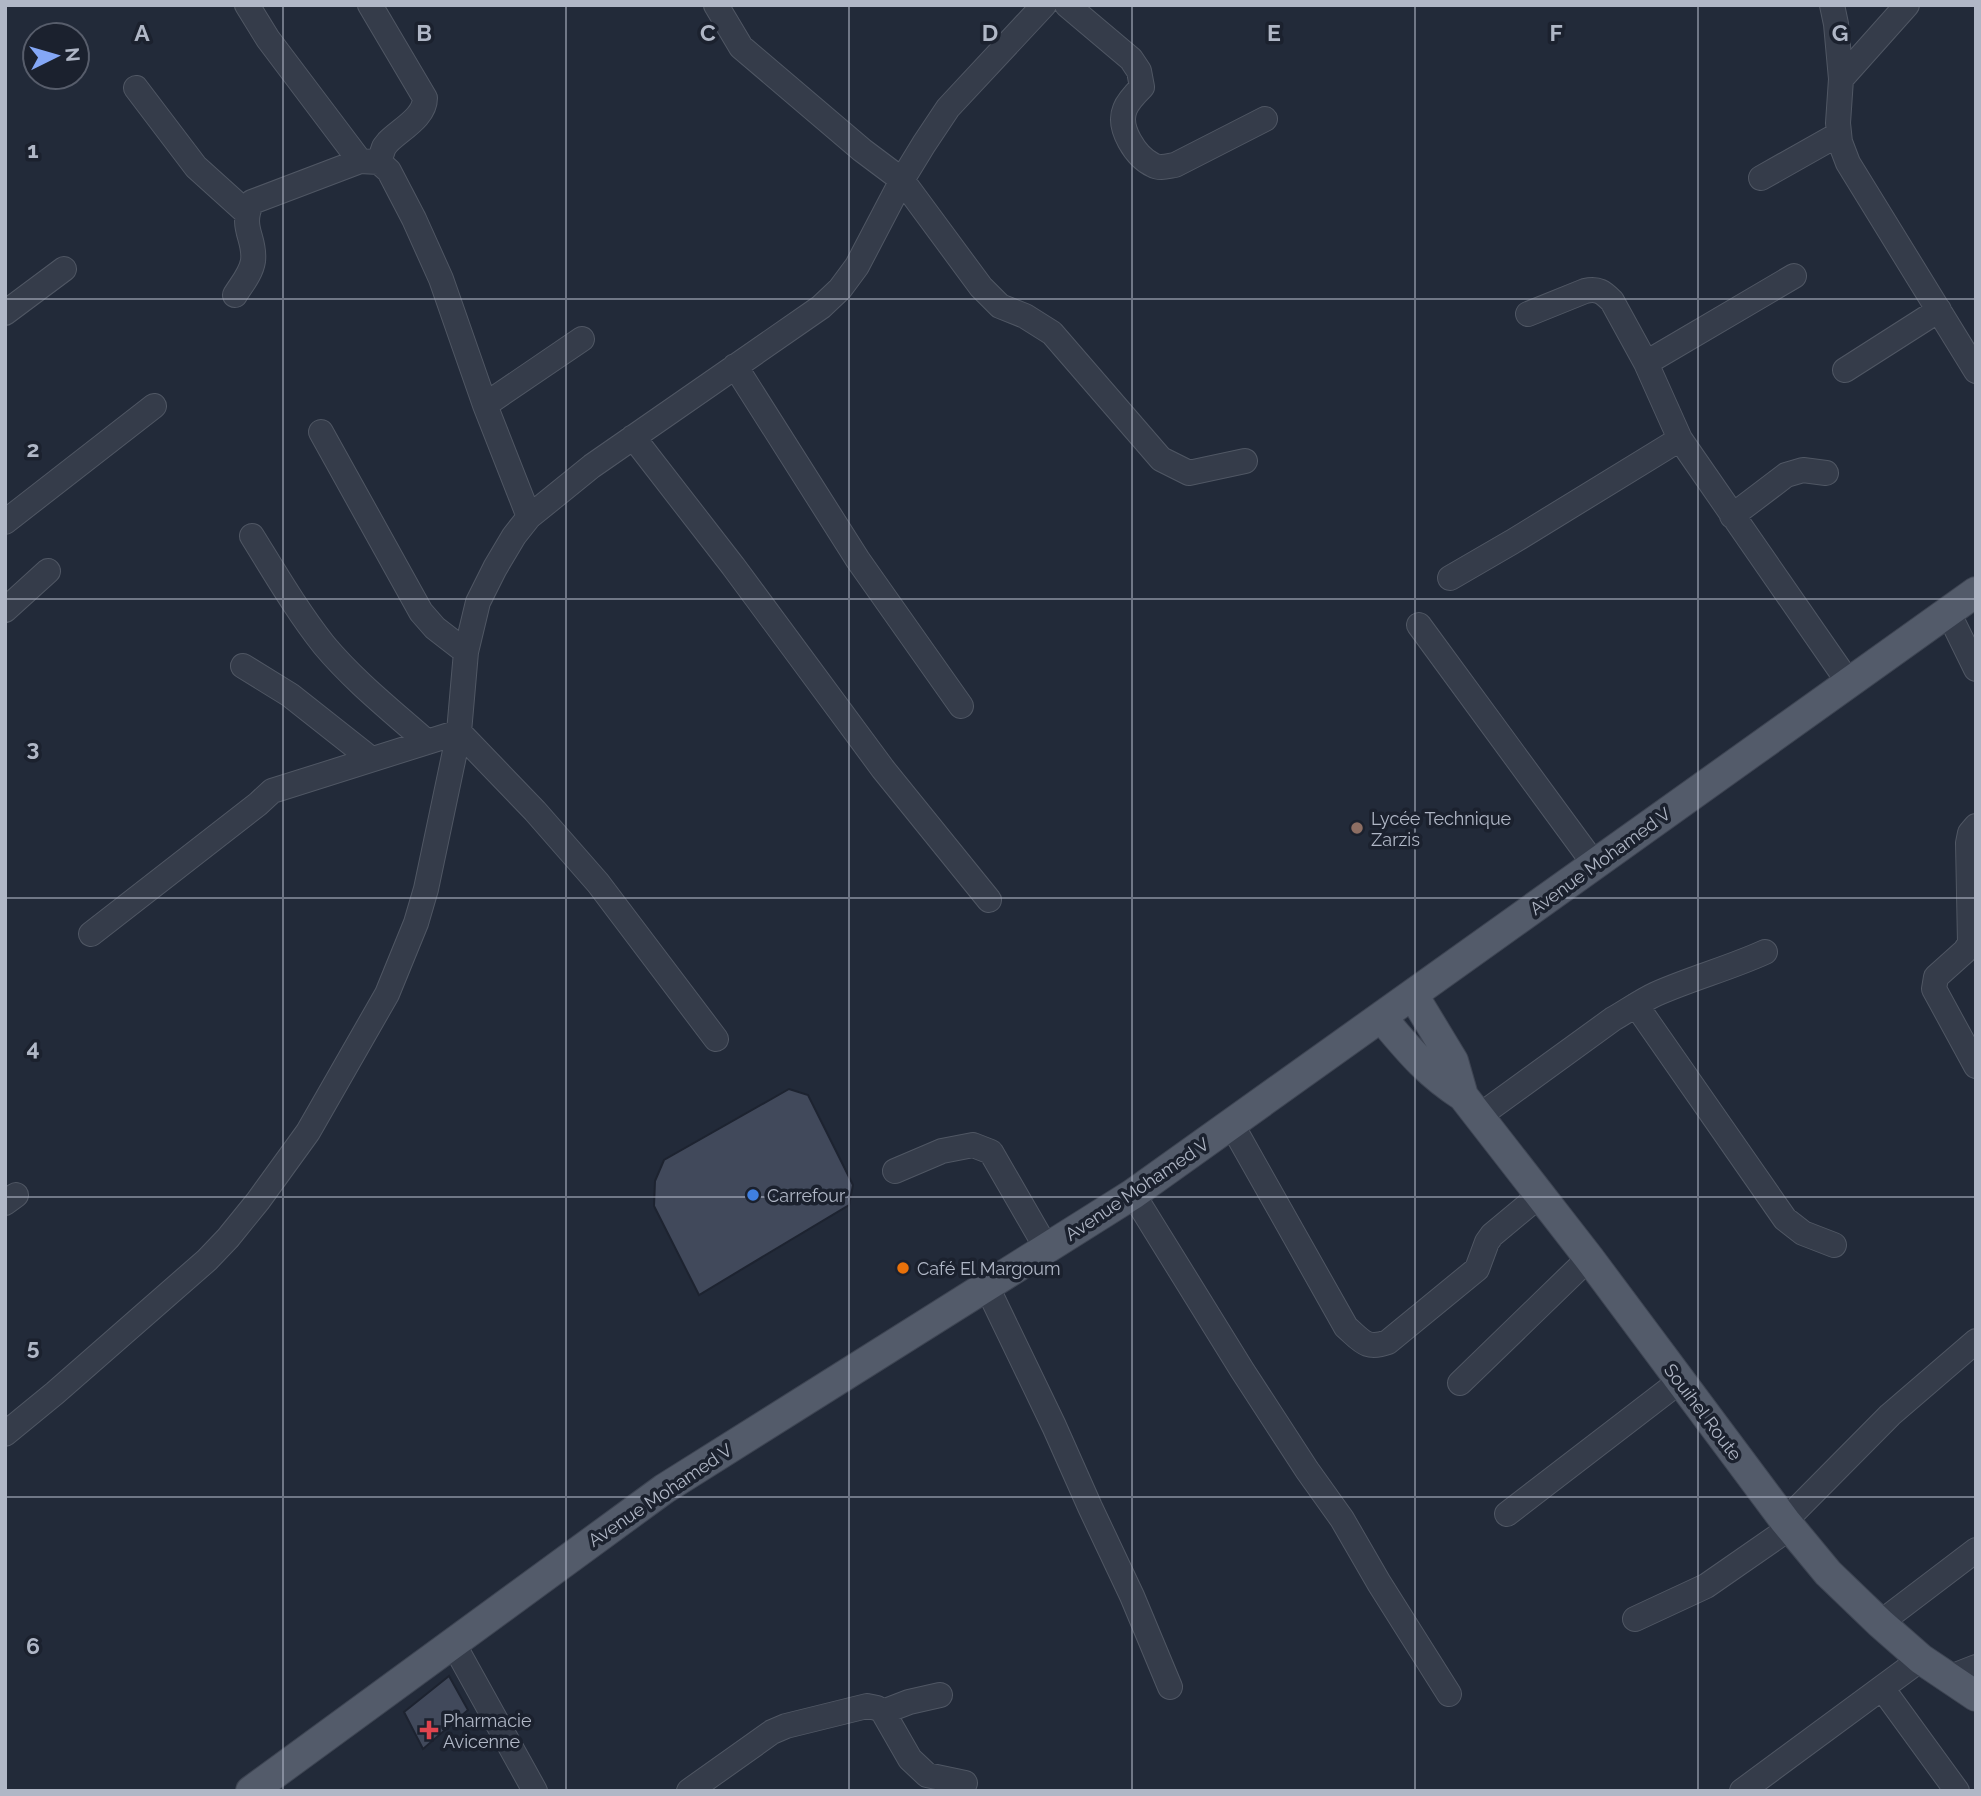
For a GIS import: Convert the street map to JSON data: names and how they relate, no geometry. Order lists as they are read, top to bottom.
{
  "streets": {
    "main road": ["Avenue Mohamed V", "Souihel Route"]
  },
  "places": {
    "other": ["Lycée Technique Zarzis", "Carrefour", "Café El Margoum"],
    "health": ["Pharmacie Avicenne"]
  },
  "north": "right",
  "grid": {
    "columns": [
      "A",
      "B",
      "C",
      "D",
      "E",
      "F",
      "G"
    ],
    "rows": [
      "1",
      "2",
      "3",
      "4",
      "5",
      "6"
    ]
  }
}
